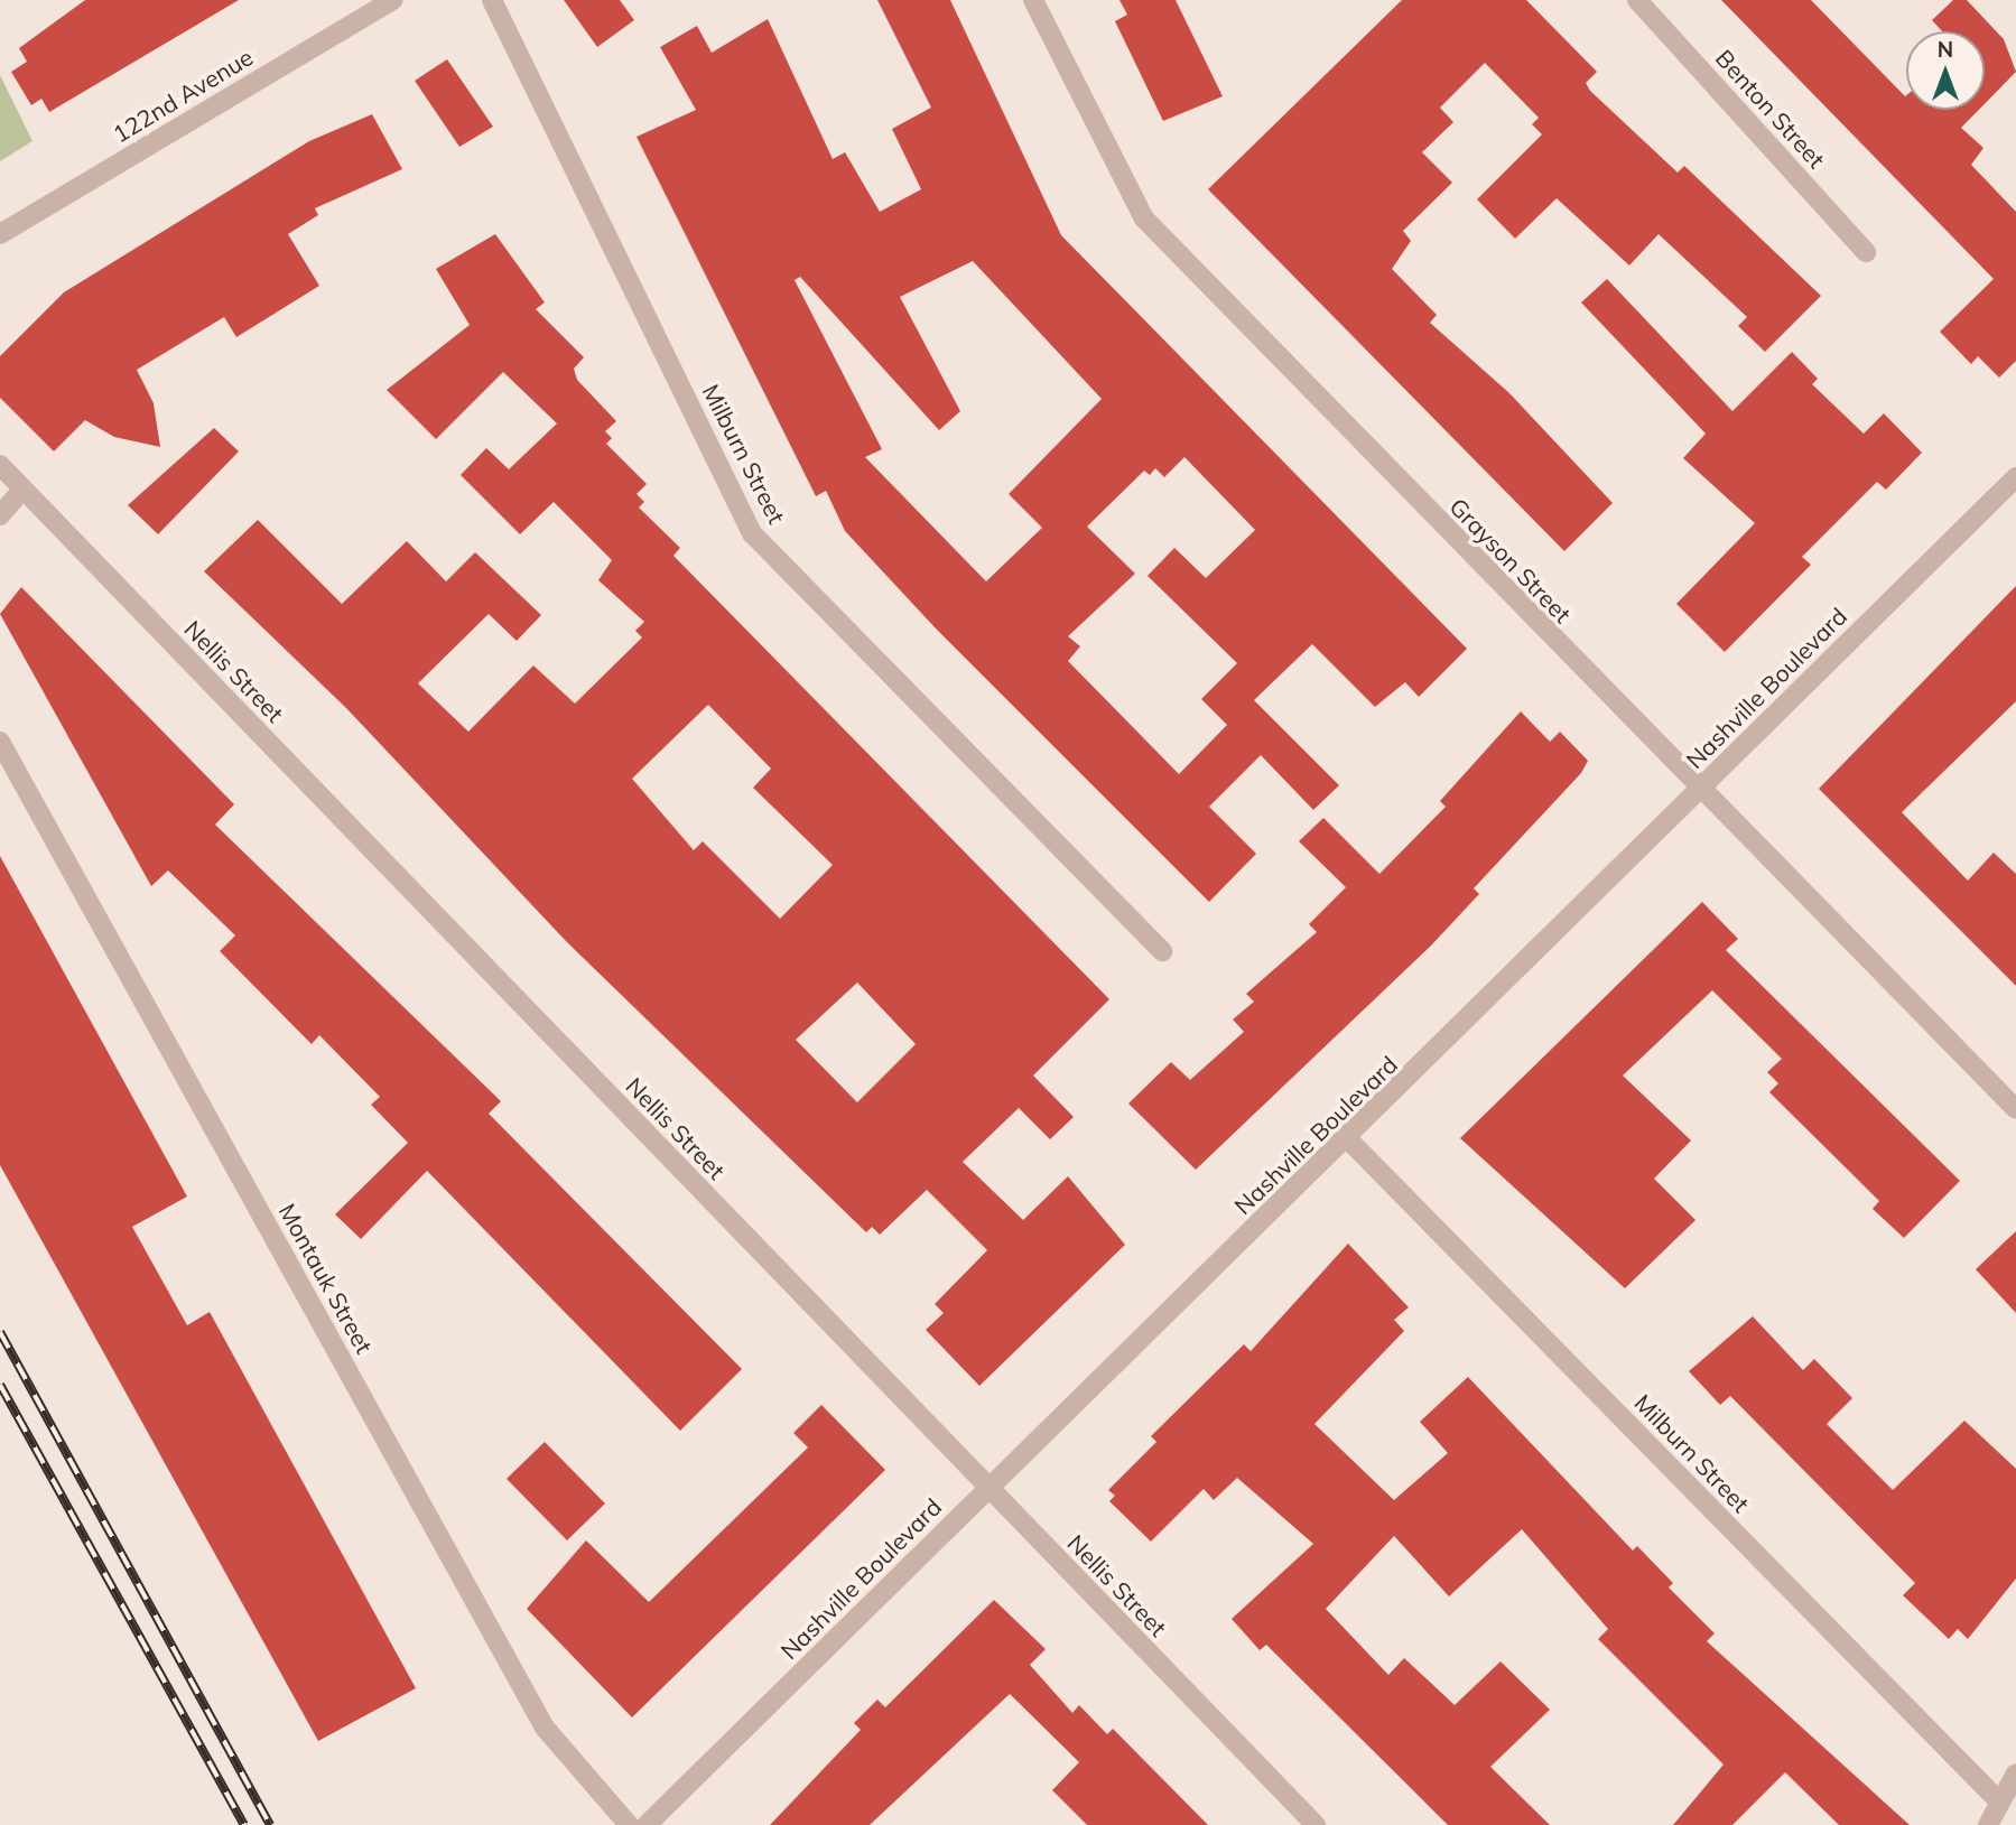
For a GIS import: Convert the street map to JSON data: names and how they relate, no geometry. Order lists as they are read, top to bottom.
{
  "streets": {
    "street": [
      "122nd Avenue",
      "Benton Street",
      "Milburn Street",
      "Grayson Street",
      "Nellis Street",
      "Nashville Boulevard",
      "Montauk Street"
    ]
  },
  "crossings": [
    ["Milburn Street", "Nashville Boulevard"],
    ["Grayson Street", "Nashville Boulevard"],
    ["Nellis Street", "Nashville Boulevard"]
  ],
  "north": "top"
}
